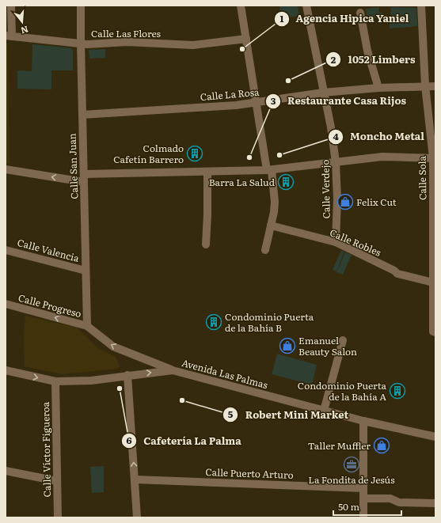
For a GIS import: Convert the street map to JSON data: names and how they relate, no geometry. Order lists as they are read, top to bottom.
{
  "streets": {
    "street": [
      "Calle Las Flores",
      "Calle La Rosa",
      "Calle San Juan",
      "Calle Sola",
      "Calle Verdejo",
      "Calle Robles",
      "Calle Valencia",
      "Calle Progreso",
      "Avenida Las Palmas",
      "Calle Víctor Figueroa",
      "Calle Puerto Arturo"
    ]
  },
  "crossings": [
    ["Calle Las Flores", "Calle San Juan"],
    ["Calle La Rosa", "Calle San Juan"],
    ["Calle La Rosa", "Calle Sola"],
    ["Calle La Rosa", "Calle Verdejo"],
    ["Calle San Juan", "Calle Valencia"],
    ["Calle San Juan", "Calle Progreso"],
    ["Calle Sola", "Calle Robles"],
    ["Calle Verdejo", "Calle Robles"],
    ["Calle Progreso", "Avenida Las Palmas"],
    ["Avenida Las Palmas", "Calle Víctor Figueroa"]
  ],
  "one_way": ["Calle Progreso"],
  "places": {
    "other": [
      "Agencia Hipica Yaniel",
      "1052 Limbers",
      "Moncho Metal",
      "Restaurante Casa Rijos",
      "Cafetería La Palma",
      "Robert Mini Market"
    ],
    "building": [
      "Colmado Cafetín Barrero",
      "Barra La Salud",
      "Condominio Puerta de la Bahía B",
      "Condominio Puerta de la Bahía A"
    ],
    "shop": ["Felix Cut", "Emanuel Beauty Salon", "Taller Muffler"],
    "office": ["La Fondita de Jesús"]
  },
  "scale_bar": "50 m",
  "north": "bottom"
}
